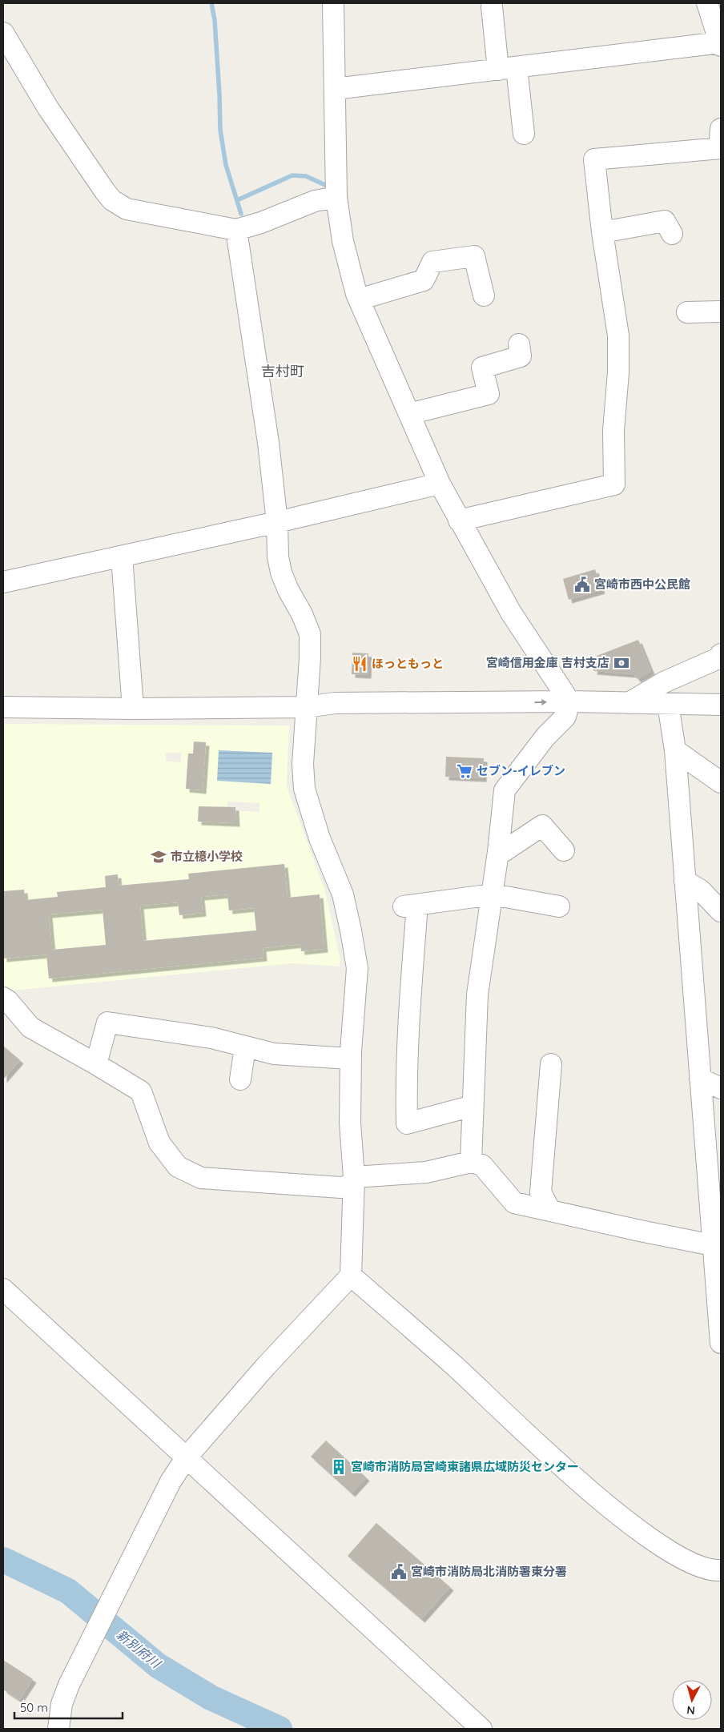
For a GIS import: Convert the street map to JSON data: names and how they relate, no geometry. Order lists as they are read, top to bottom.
{
  "districts": ["吉村町"],
  "water": ["新別府川"],
  "places": {
    "public building": ["宮崎市西中公民館", "宮崎市消防局北消防署東分署"],
    "bank": ["宮崎信用金庫 吉村支店"],
    "restaurant": ["ほっともっと"],
    "supermarket": ["セブン-イレブン"],
    "school or university": ["市立檍小学校"],
    "building": ["宮崎市消防局宮崎東諸県広域防災センター"]
  },
  "scale_bar": "50 m",
  "north": "bottom"
}
